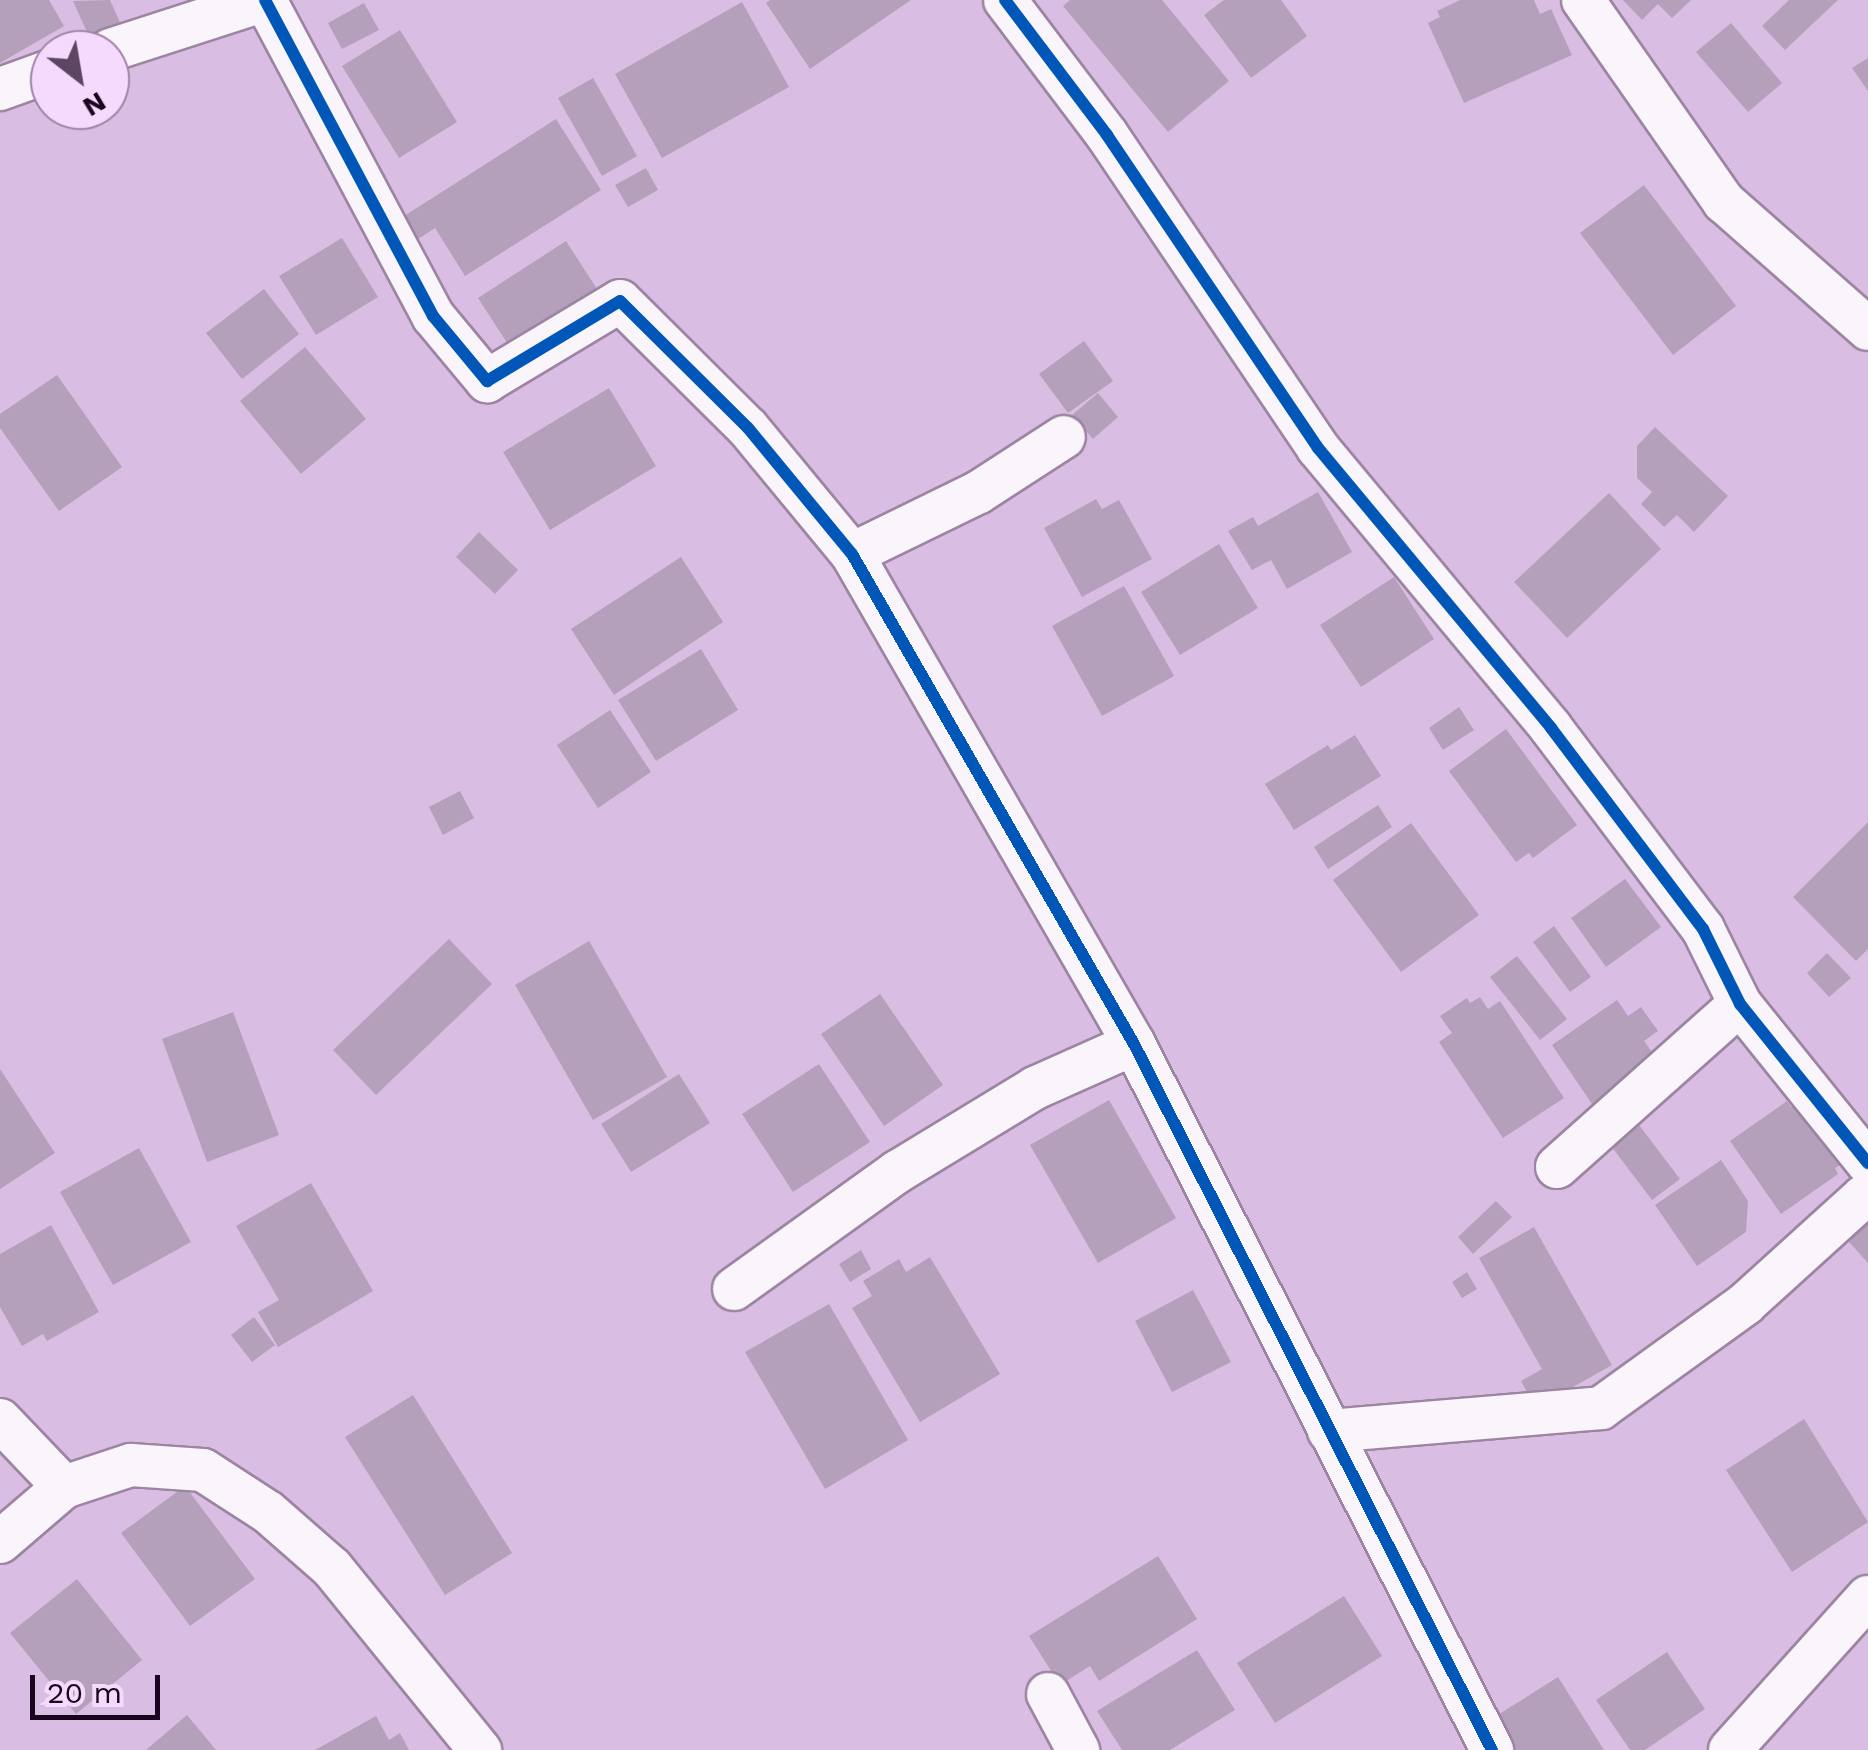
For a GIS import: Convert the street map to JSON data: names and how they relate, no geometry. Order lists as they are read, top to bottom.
{
  "scale_bar": "20 m",
  "north": "bottom right"
}
